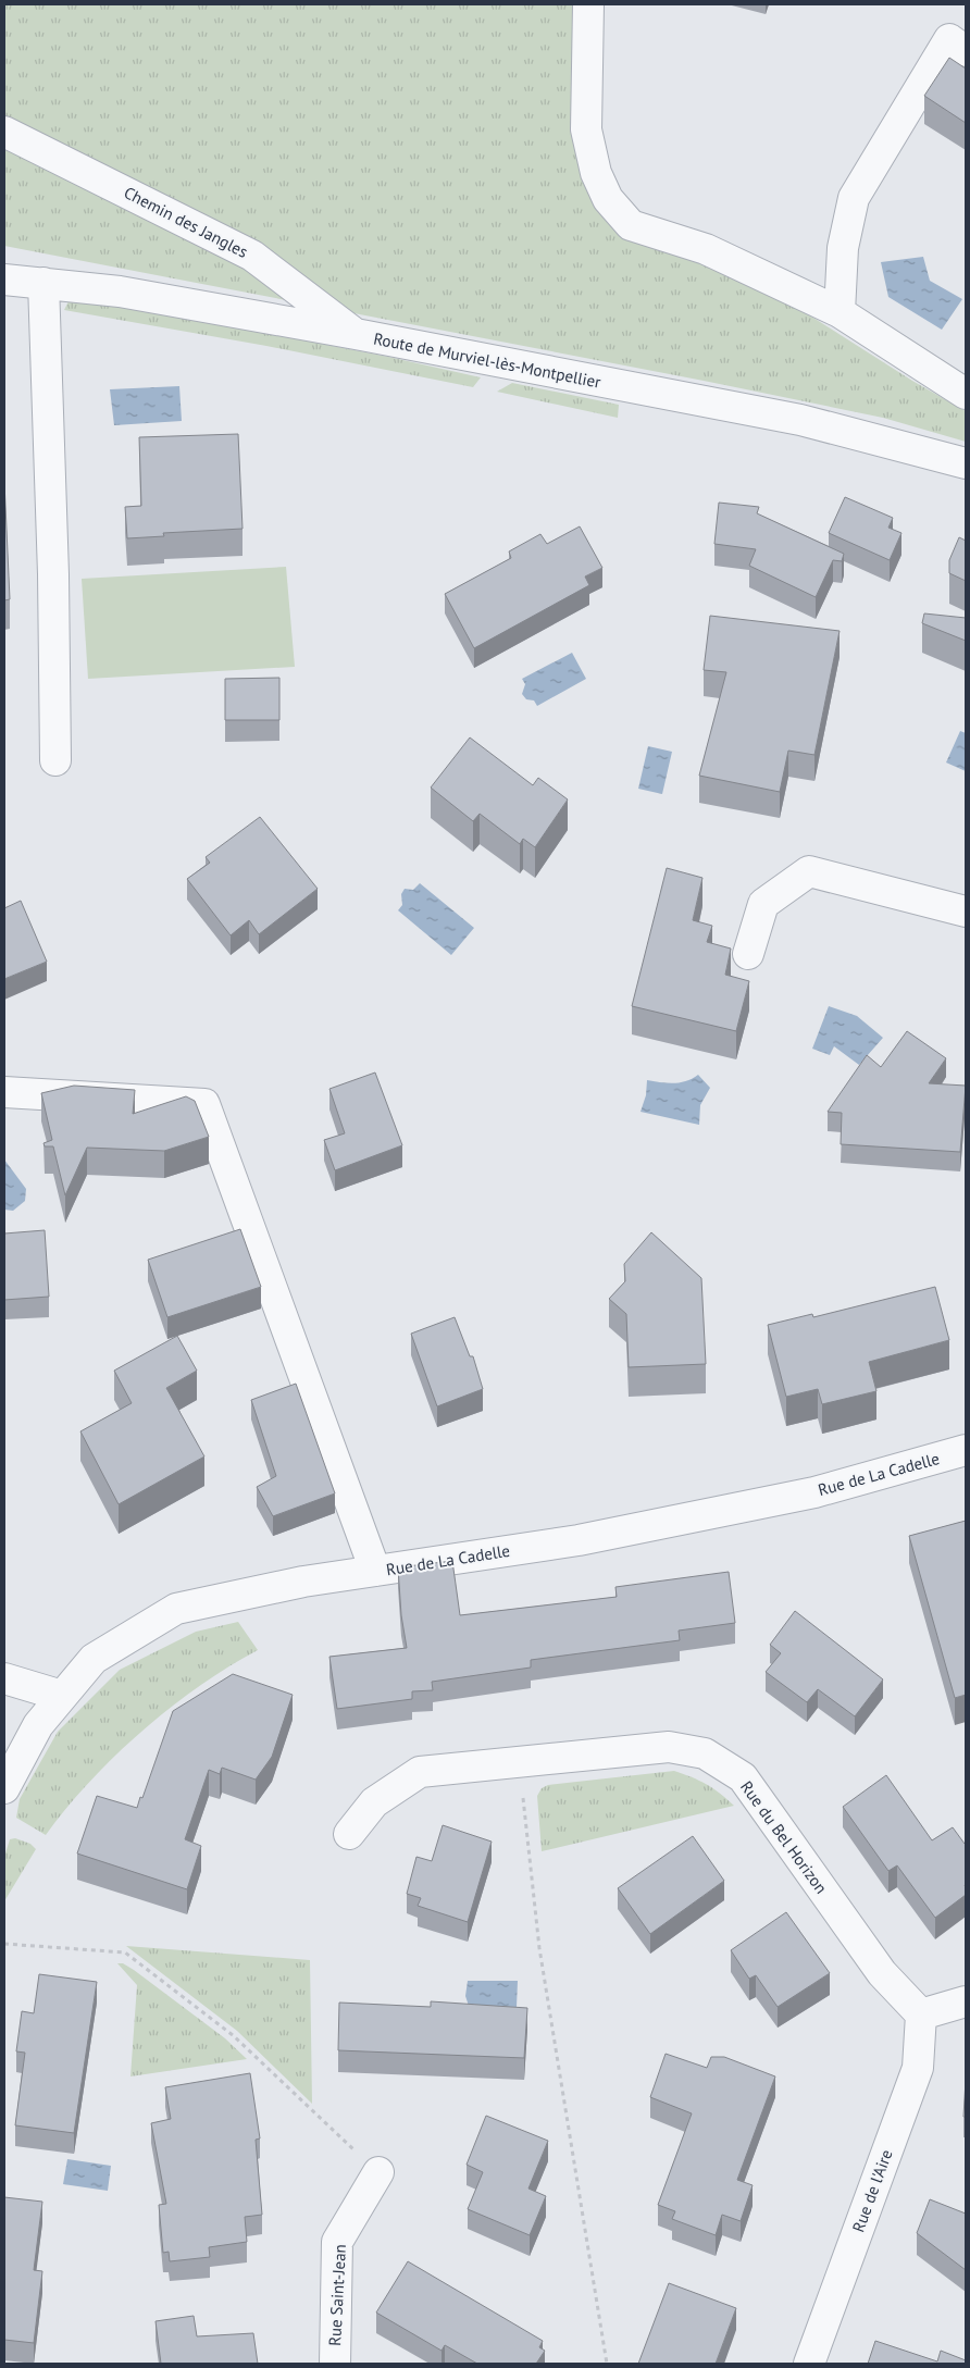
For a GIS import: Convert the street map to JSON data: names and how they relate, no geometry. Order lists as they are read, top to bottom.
{
  "streets": {
    "street": [
      "Chemin des Jangles",
      "Route de Murviel-lès-Montpellier",
      "Rue de La Cadelle",
      "Rue du Bel Horizon",
      "Rue de l'Aire",
      "Rue Saint-Jean"
    ]
  },
  "crossings": [
    ["Chemin des Jangles", "Route de Murviel-lès-Montpellier"],
    ["Rue du Bel Horizon", "Rue de l'Aire"]
  ]
}
